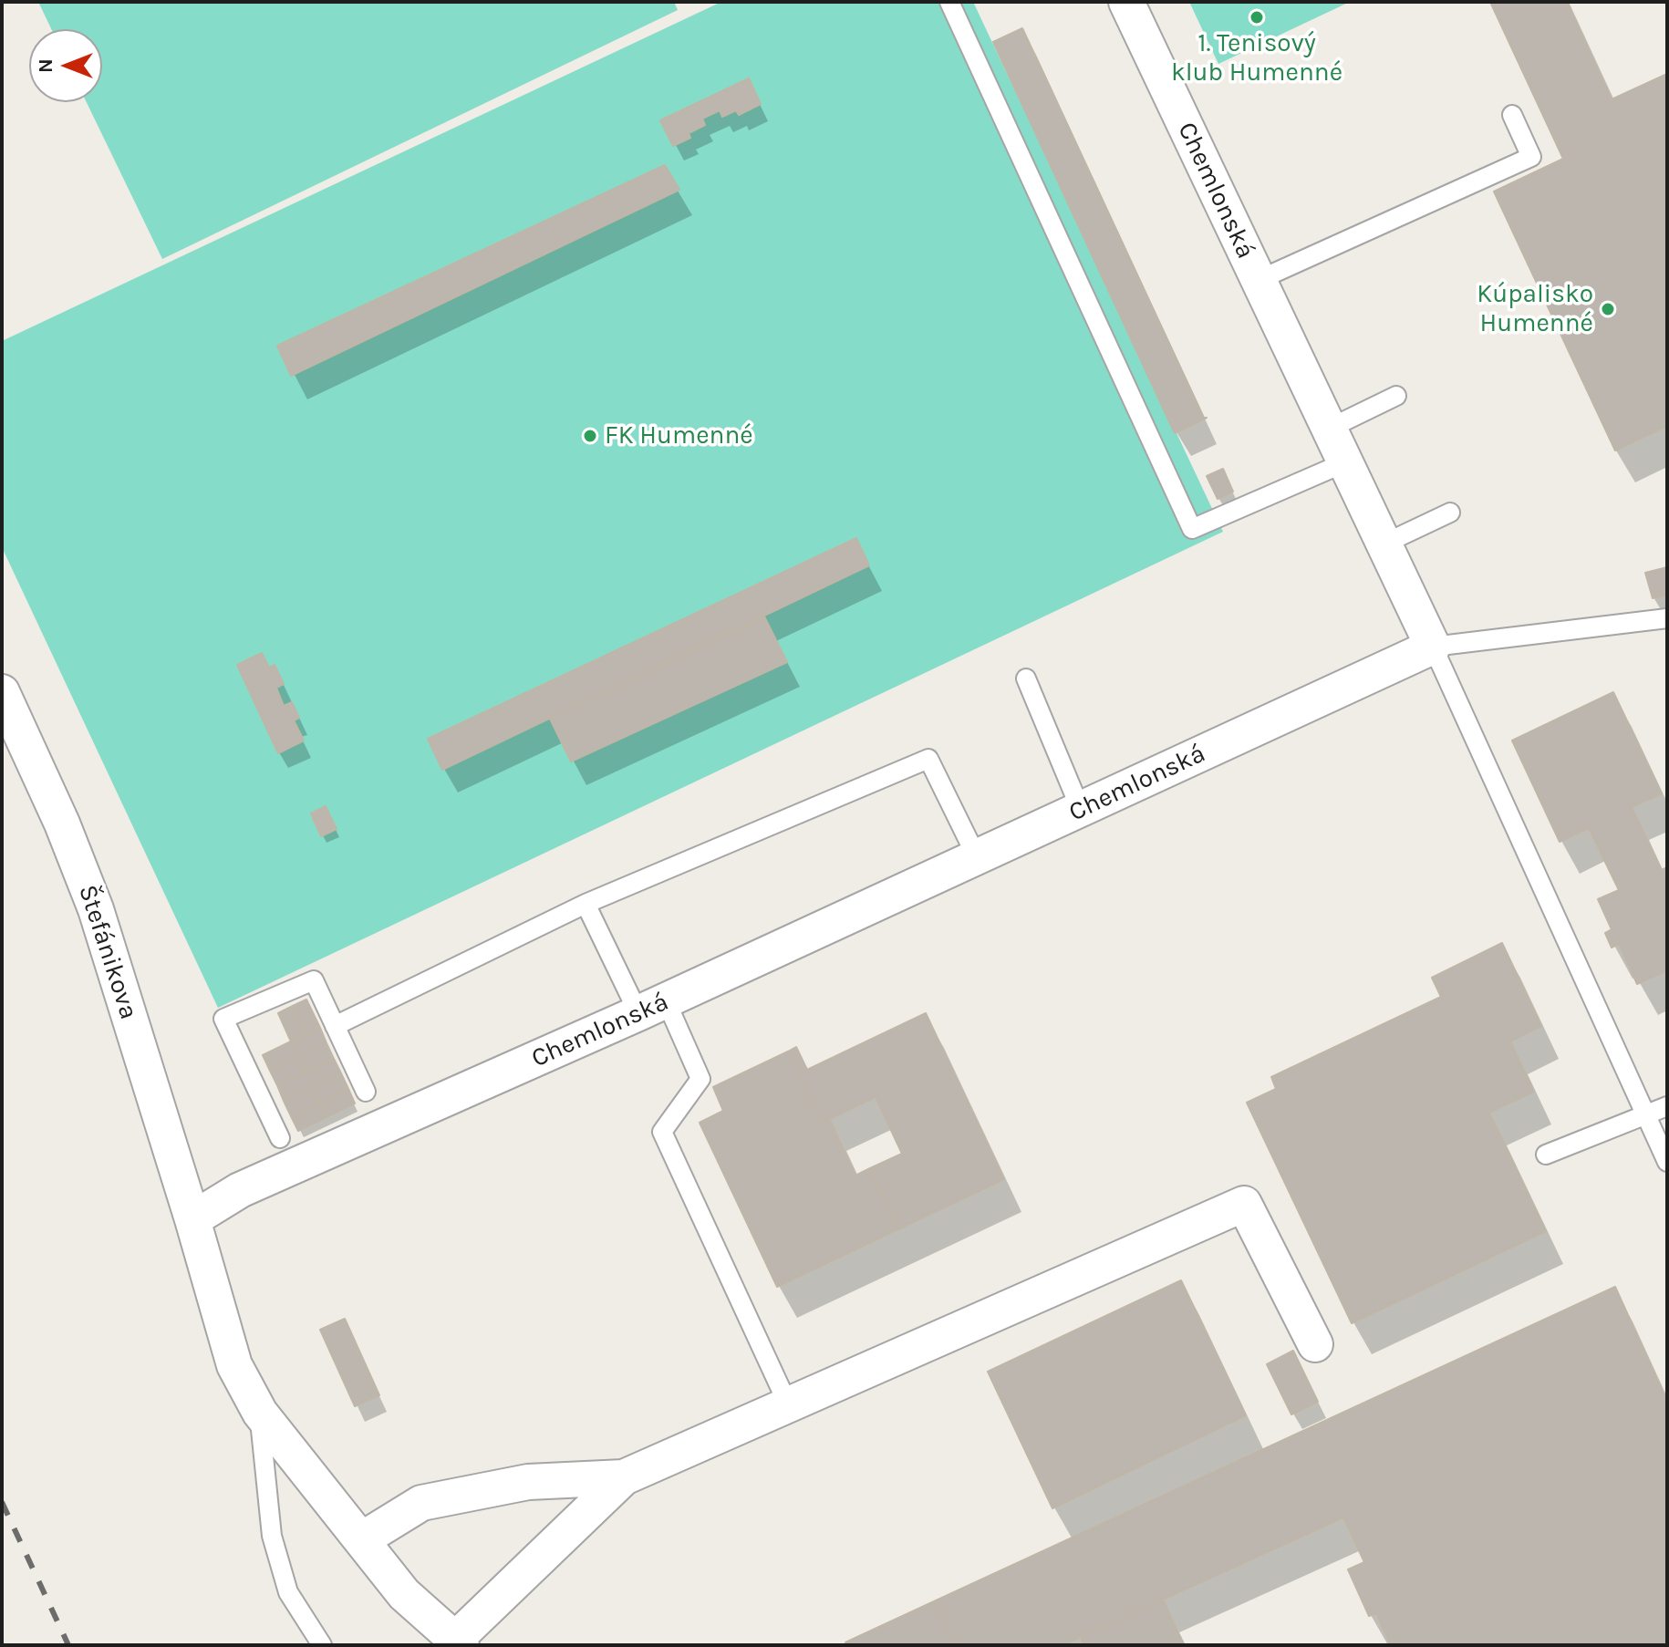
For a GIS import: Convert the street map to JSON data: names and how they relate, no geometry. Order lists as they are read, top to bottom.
{
  "streets": {
    "street": ["Chemlonská", "Štefánikova"]
  },
  "crossings": [
    ["Chemlonská", "Štefánikova"]
  ],
  "places": ["1. Tenisový klub Humenné", "Kúpalisko Humenné", "FK Humenné"],
  "north": "left"
}
